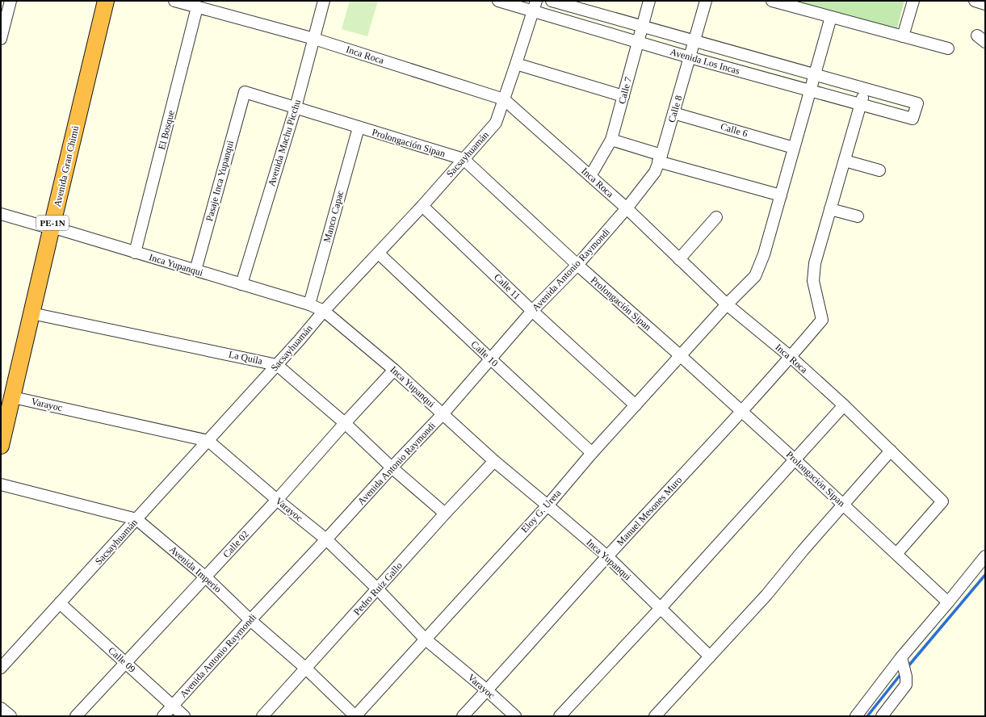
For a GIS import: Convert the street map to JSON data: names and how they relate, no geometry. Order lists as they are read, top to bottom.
{
  "streets": {
    "highway": ["Avenida Gran Chimú", "PE-1N"],
    "street": [
      "Inca Roca",
      "Avenida Los Incas",
      "Calle 7",
      "Calle 8",
      "El Bosque",
      "Calle 6",
      "Avenida Machu Picchu",
      "Prolongación Sipan",
      "Sacsayhuamán",
      "Pasaje Inca Yupanqui",
      "Manco Capac",
      "Inca Yupanqui",
      "Avenida Antonio Raymondi",
      "Calle 11",
      "Calle 10",
      "La Quila",
      "Varayoc",
      "Eloy G. Ureta",
      "Manuel Mesones Muro",
      "Calle 02",
      "Avenida Imperio",
      "Pedro Ruiz Gallo",
      "Calle 09"
    ]
  },
  "crossings": [
    ["Inca Roca", "Calle 7"],
    ["Inca Roca", "Calle 8"],
    ["Inca Roca", "El Bosque"],
    ["Inca Roca", "Avenida Machu Picchu"],
    ["Inca Roca", "Prolongación Sipan"],
    ["Inca Roca", "Sacsayhuamán"],
    ["Inca Roca", "Avenida Antonio Raymondi"],
    ["Inca Roca", "Eloy G. Ureta"],
    ["Inca Roca", "Manuel Mesones Muro"],
    ["Avenida Los Incas", "Calle 7"],
    ["Avenida Los Incas", "Calle 8"],
    ["Avenida Los Incas", "Sacsayhuamán"],
    ["Avenida Los Incas", "Eloy G. Ureta"],
    ["Calle 8", "Calle 6"],
    ["Calle 8", "Avenida Antonio Raymondi"],
    ["El Bosque", "Inca Yupanqui"],
    ["Calle 6", "Eloy G. Ureta"],
    ["Avenida Machu Picchu", "Prolongación Sipan"],
    ["Avenida Machu Picchu", "Inca Yupanqui"],
    ["Prolongación Sipan", "Sacsayhuamán"],
    ["Prolongación Sipan", "Pasaje Inca Yupanqui"],
    ["Prolongación Sipan", "Manco Capac"],
    ["Prolongación Sipan", "Avenida Antonio Raymondi"],
    ["Prolongación Sipan", "Eloy G. Ureta"],
    ["Prolongación Sipan", "Manuel Mesones Muro"],
    ["Sacsayhuamán", "Inca Yupanqui"],
    ["Sacsayhuamán", "Calle 11"],
    ["Sacsayhuamán", "Calle 10"],
    ["Sacsayhuamán", "La Quila"],
    ["Sacsayhuamán", "Varayoc"],
    ["Sacsayhuamán", "Avenida Imperio"],
    ["Sacsayhuamán", "Calle 09"],
    ["Avenida Gran Chimú", "Inca Yupanqui"],
    ["Avenida Gran Chimú", "La Quila"],
    ["Avenida Gran Chimú", "Varayoc"],
    ["Pasaje Inca Yupanqui", "Inca Yupanqui"],
    ["Manco Capac", "Inca Yupanqui"],
    ["Inca Yupanqui", "Avenida Antonio Raymondi"],
    ["Inca Yupanqui", "Eloy G. Ureta"],
    ["Inca Yupanqui", "Manuel Mesones Muro"],
    ["Inca Yupanqui", "Calle 02"],
    ["Inca Yupanqui", "Pedro Ruiz Gallo"],
    ["Avenida Antonio Raymondi", "Calle 11"],
    ["Avenida Antonio Raymondi", "Calle 10"],
    ["Avenida Antonio Raymondi", "La Quila"],
    ["Avenida Antonio Raymondi", "Varayoc"],
    ["Avenida Antonio Raymondi", "Avenida Imperio"],
    ["Avenida Antonio Raymondi", "Calle 09"],
    ["Calle 11", "Eloy G. Ureta"],
    ["Calle 10", "Eloy G. Ureta"],
    ["La Quila", "Calle 02"],
    ["La Quila", "Pedro Ruiz Gallo"],
    ["Varayoc", "Eloy G. Ureta"],
    ["Varayoc", "Manuel Mesones Muro"],
    ["Varayoc", "Calle 02"],
    ["Varayoc", "Pedro Ruiz Gallo"],
    ["Eloy G. Ureta", "Avenida Imperio"],
    ["Calle 02", "Avenida Imperio"],
    ["Calle 02", "Calle 09"],
    ["Avenida Imperio", "Pedro Ruiz Gallo"]
  ]
}
